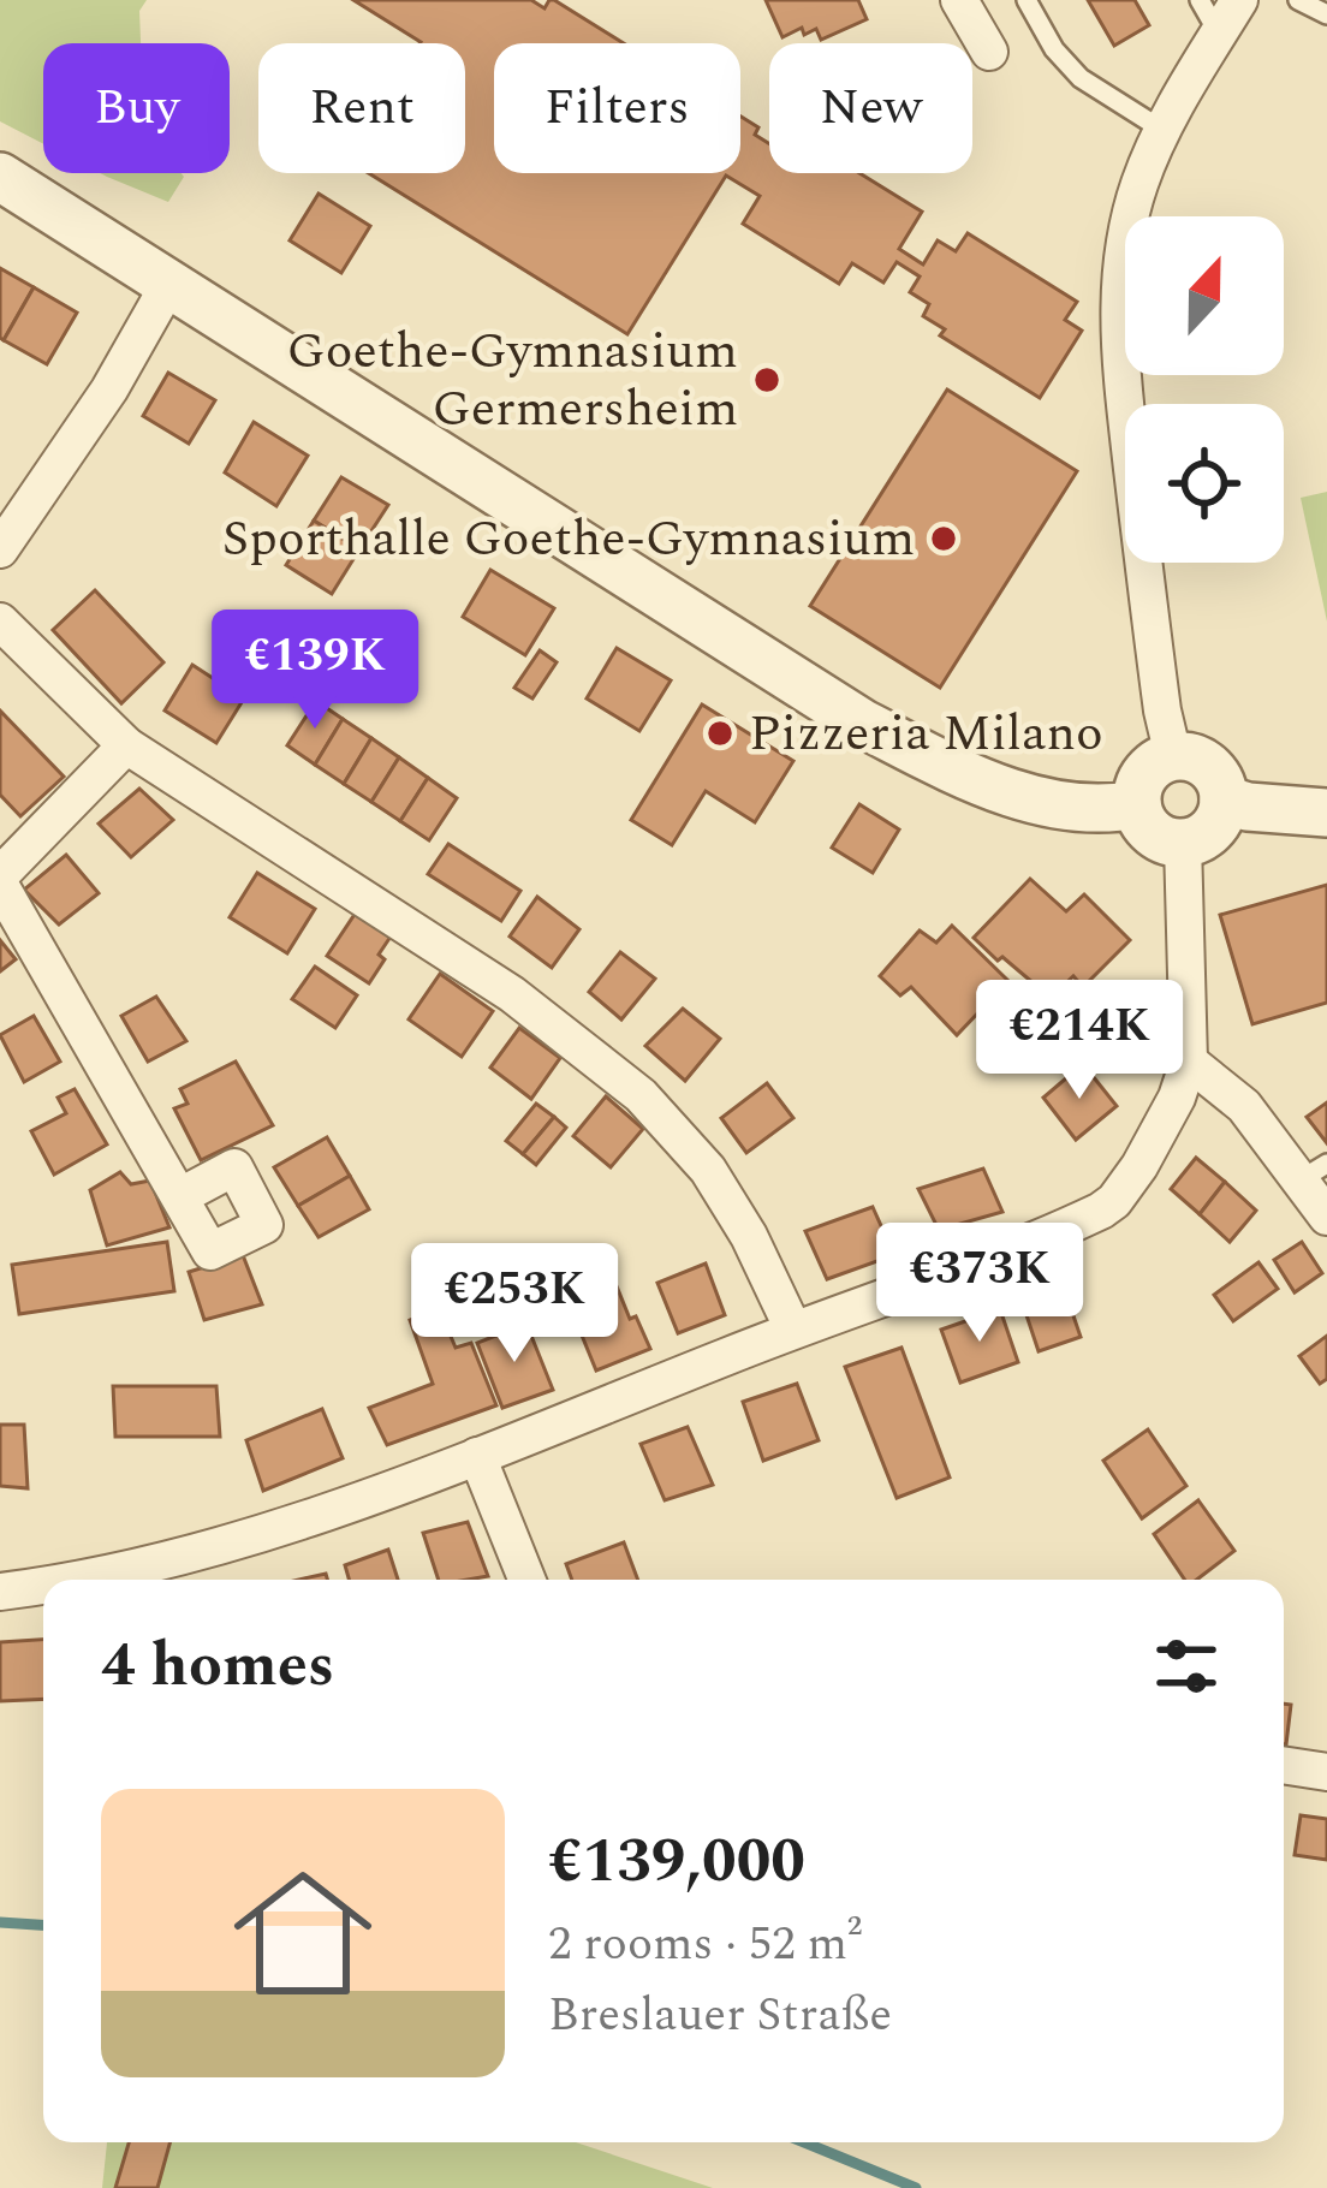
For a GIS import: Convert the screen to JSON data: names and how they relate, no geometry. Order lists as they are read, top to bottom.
{
  "places": ["Goethe-Gymnasium Germersheim", "Sporthalle Goethe-Gymnasium", "Pizzeria Milano"],
  "north": "top",
  "page": {
    "chip": [
      "Buy",
      "Rent",
      "Filters",
      "New"
    ],
    "price": [
      "€139K",
      "€214K",
      "€373K",
      "€253K"
    ],
    "heading": "4 homes",
    "list": [
      {
        "name": "€139,000",
        "note": "2 rooms · 52 m² · Breslauer Straße"
      }
    ]
  }
}
